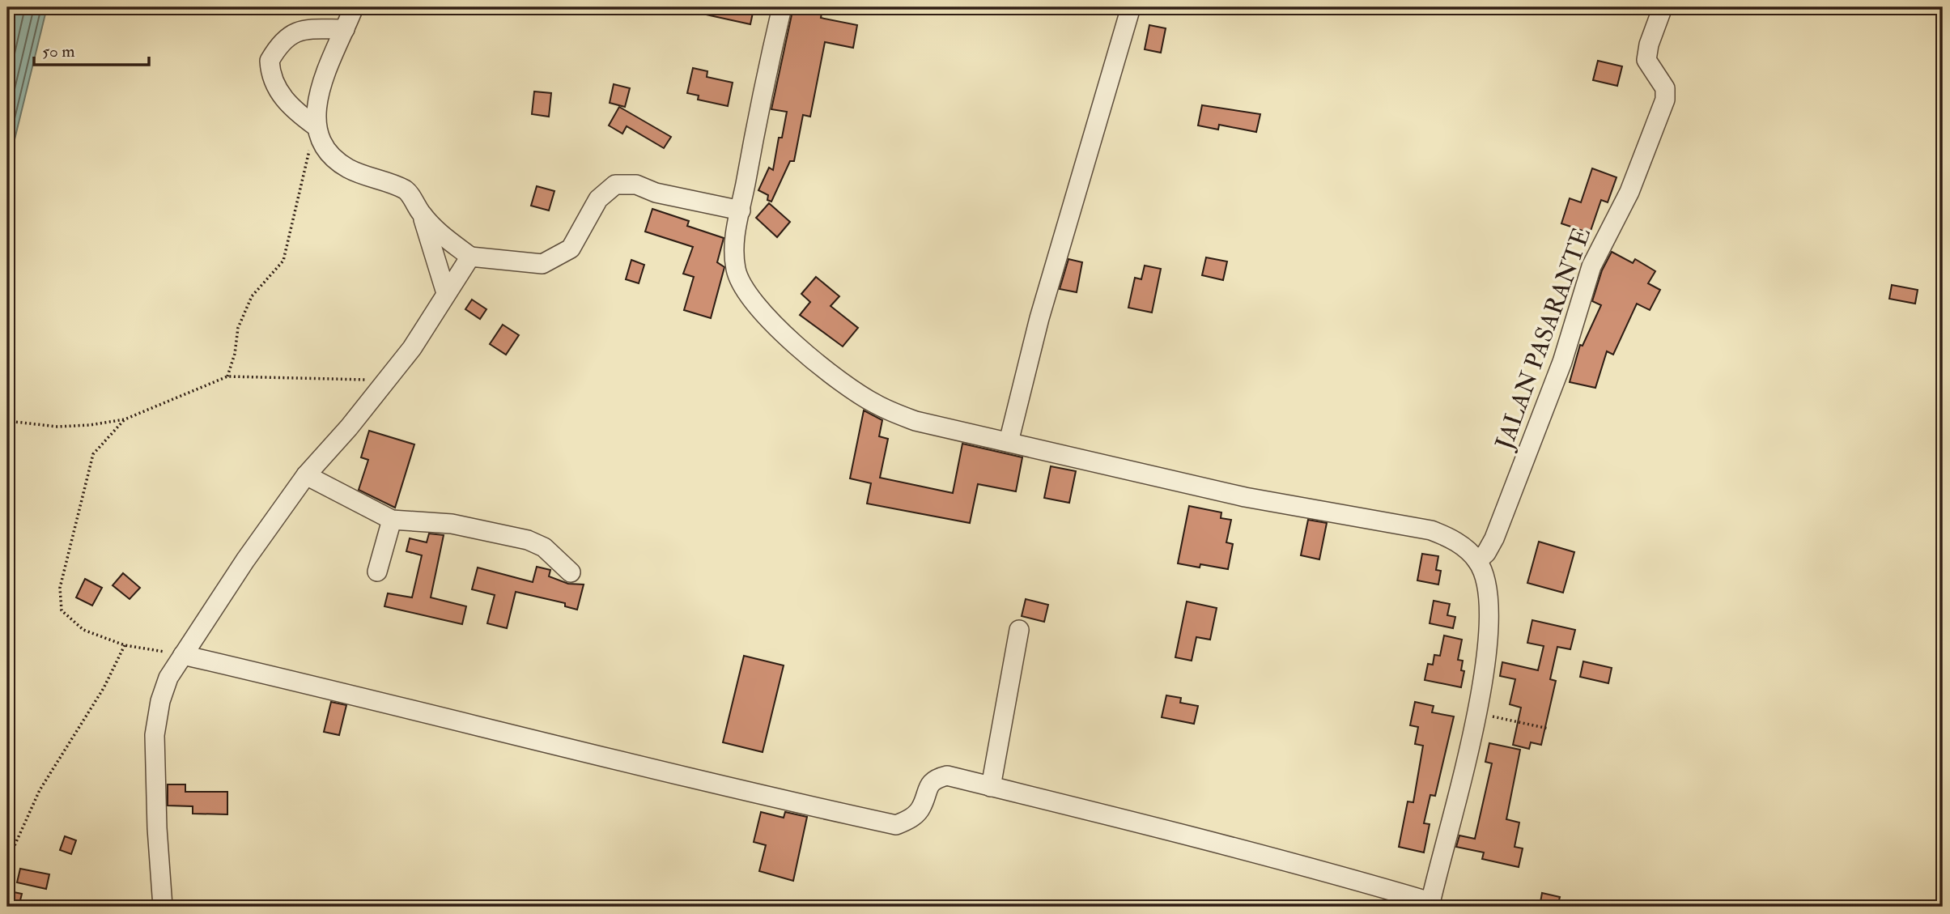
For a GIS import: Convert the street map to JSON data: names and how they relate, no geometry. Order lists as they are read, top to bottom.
{
  "streets": {
    "street": ["JALAN PASARANTE"]
  },
  "scale_bar": "50 m"
}
